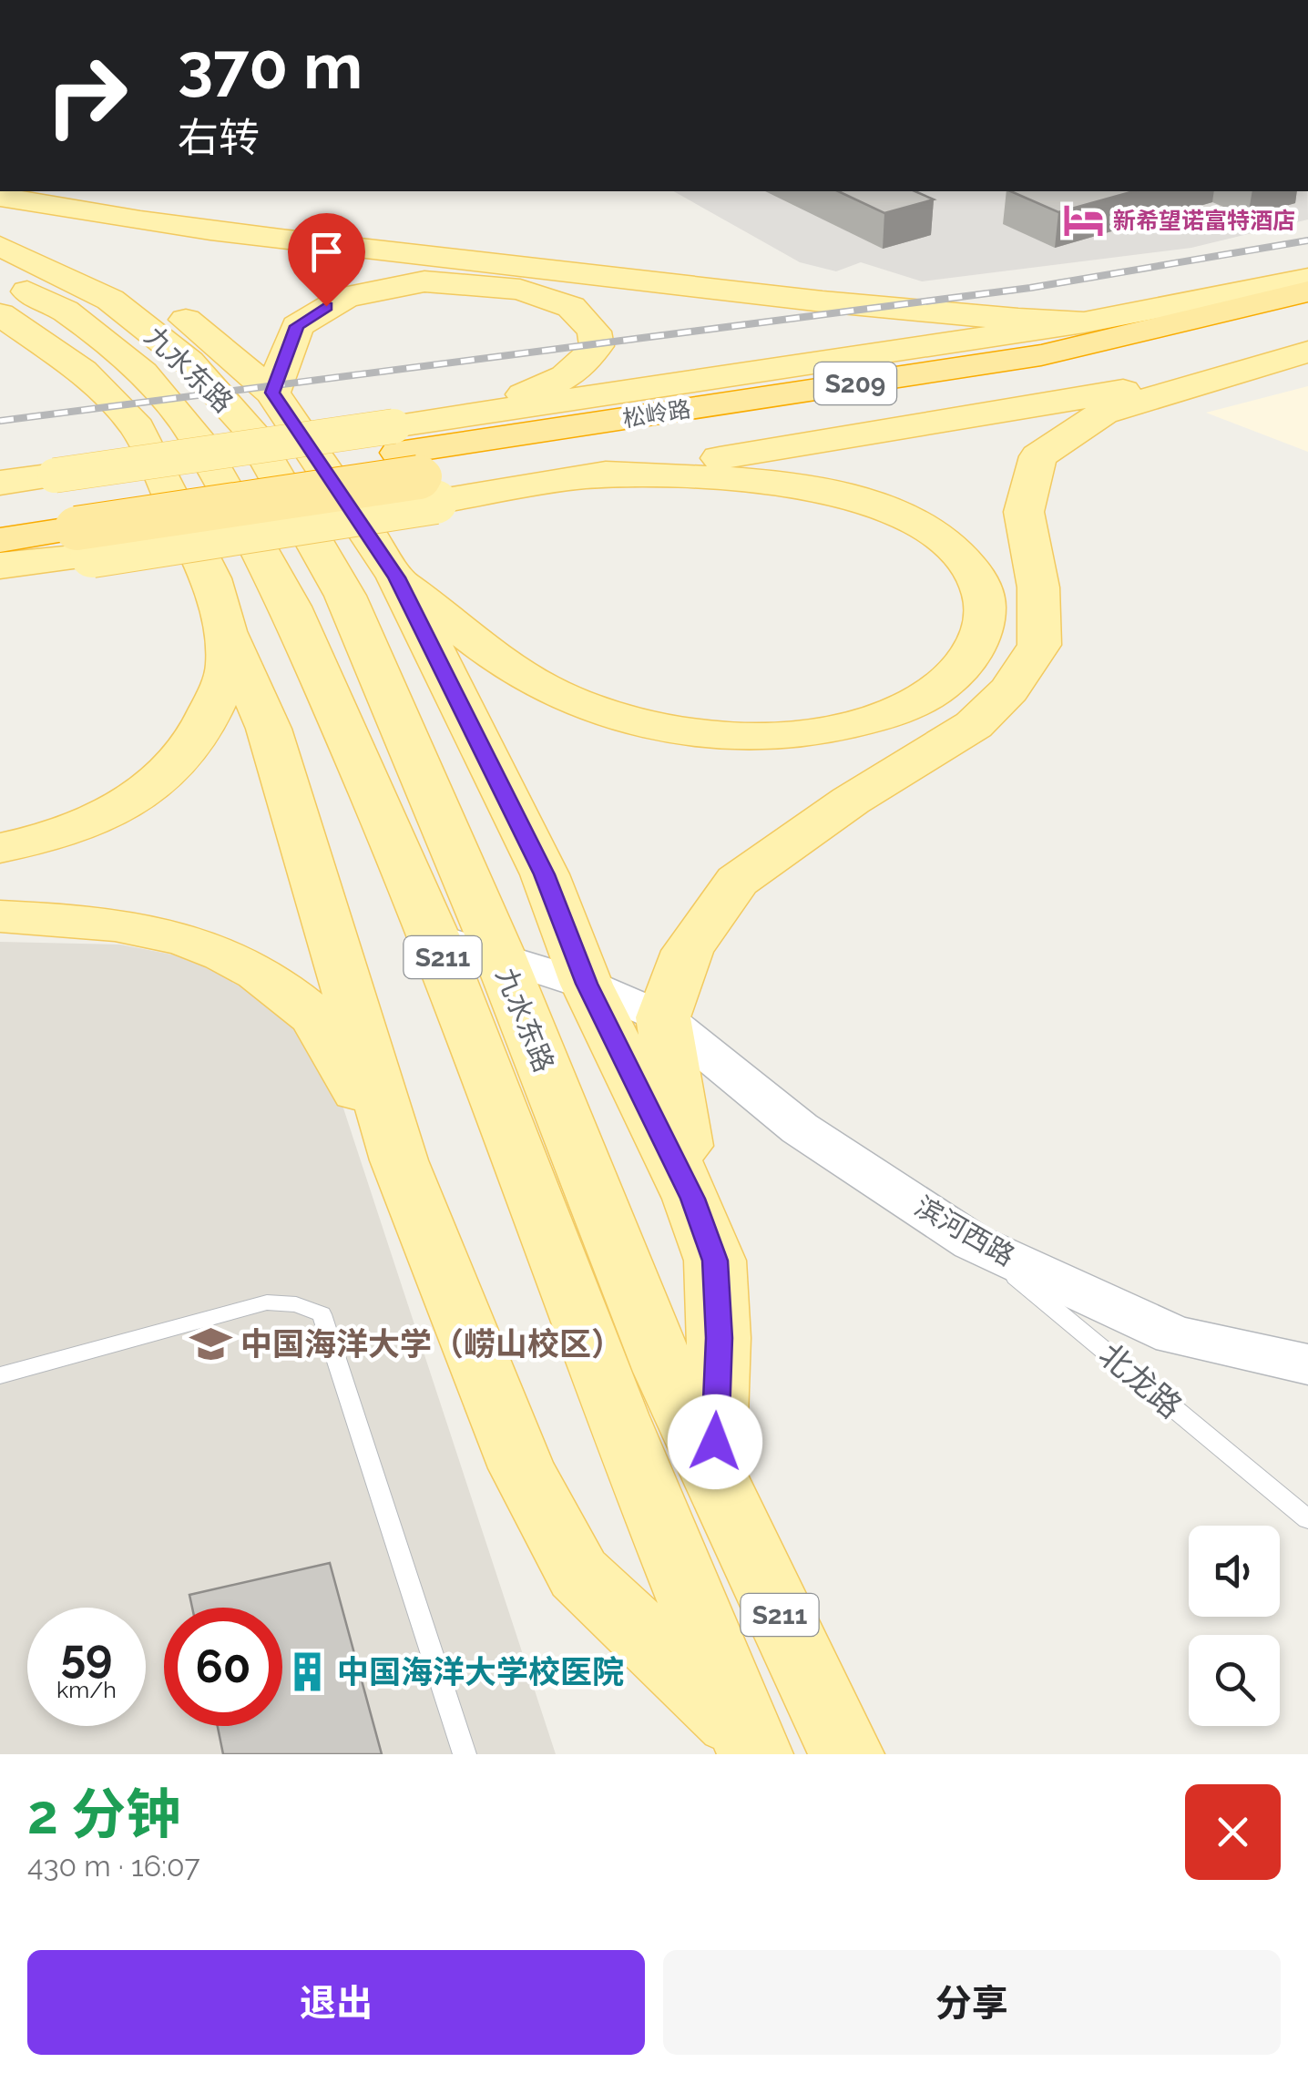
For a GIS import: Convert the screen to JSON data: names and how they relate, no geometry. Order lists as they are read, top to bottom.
{
  "streets": {
    "highway": ["S209", "松岭路"],
    "main road": ["九水东路", "S211"],
    "street": ["滨河西路"],
    "lane": ["北龙路"]
  },
  "crossings": [
    ["九水东路", "滨河西路"],
    ["滨河西路", "北龙路"]
  ],
  "places": {
    "hotel": ["新希望诺富特酒店"],
    "school or university": ["中国海洋大学（崂山校区）"],
    "building": ["中国海洋大学校医院"]
  },
  "page": {
    "turn": ["370 m", "右转"],
    "speed": "59 km/h",
    "limit": "60",
    "heading": ["2 分钟", "430 m · 16:07"],
    "buttons": ["退出", "分享"]
  }
}
